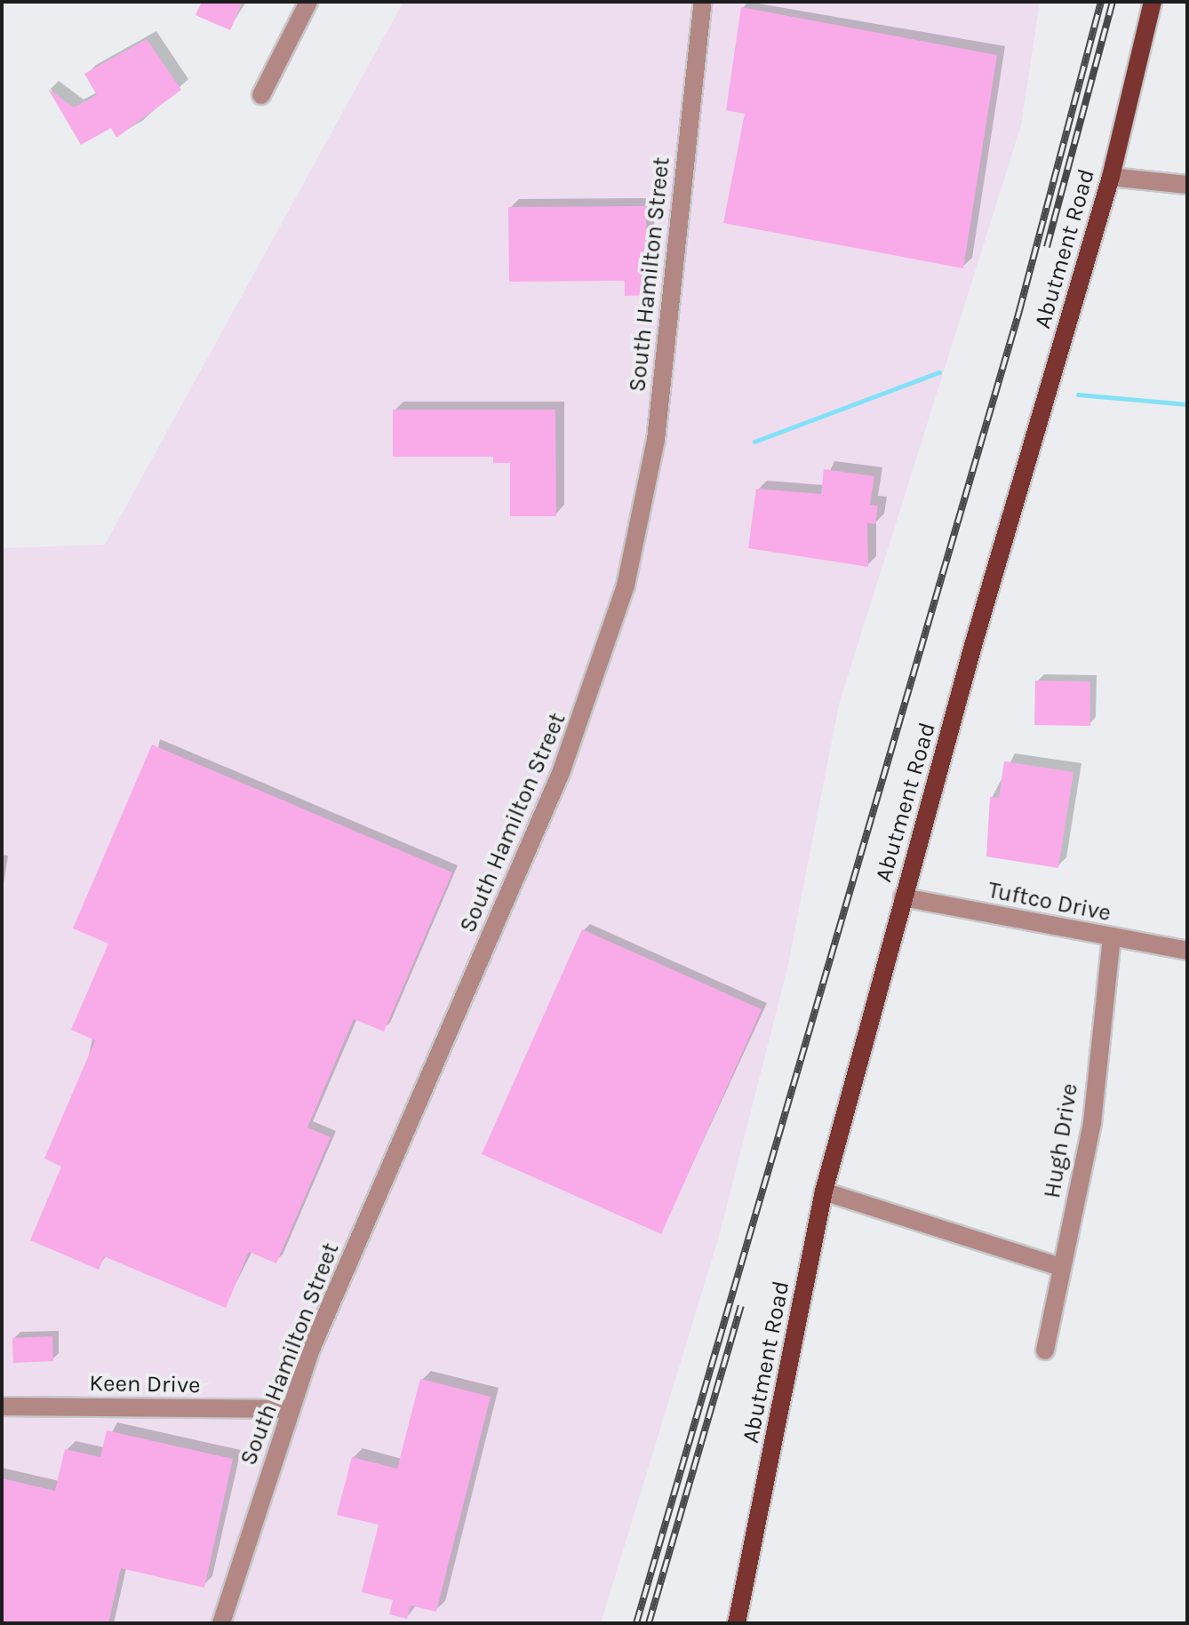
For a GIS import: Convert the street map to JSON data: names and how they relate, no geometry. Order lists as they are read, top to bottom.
{
  "streets": {
    "main road": ["Abutment Road"],
    "street": [
      "South Hamilton Street",
      "Tuftco Drive",
      "Hugh Drive",
      "Keen Drive"
    ]
  },
  "crossings": [
    ["Abutment Road", "Tuftco Drive"],
    ["South Hamilton Street", "Keen Drive"],
    ["Tuftco Drive", "Hugh Drive"]
  ]
}
